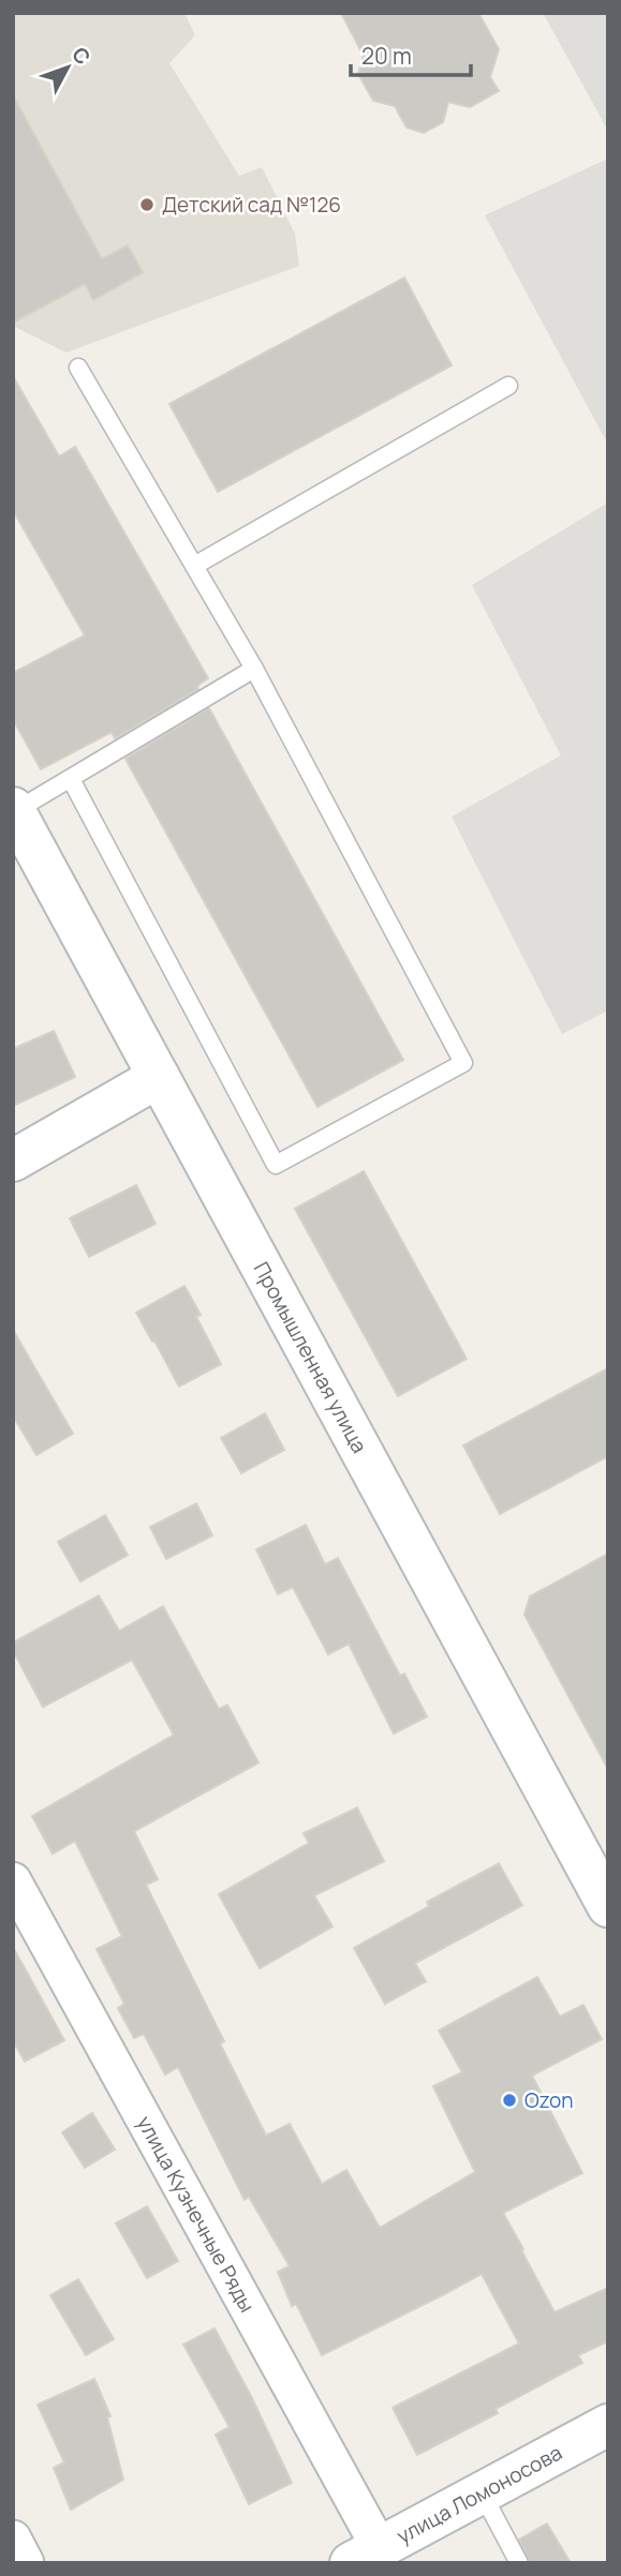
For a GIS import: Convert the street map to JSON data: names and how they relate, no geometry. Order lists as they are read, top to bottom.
{
  "streets": {
    "main road": ["Промышленная улица", "улица Ломоносова"],
    "street": ["улица Кузнечные Ряды"]
  },
  "crossings": [
    ["улица Кузнечные Ряды", "улица Ломоносова"]
  ],
  "places": ["Детский сад №126", "Ozon"],
  "scale_bar": "20 m",
  "north": "top right"
}
